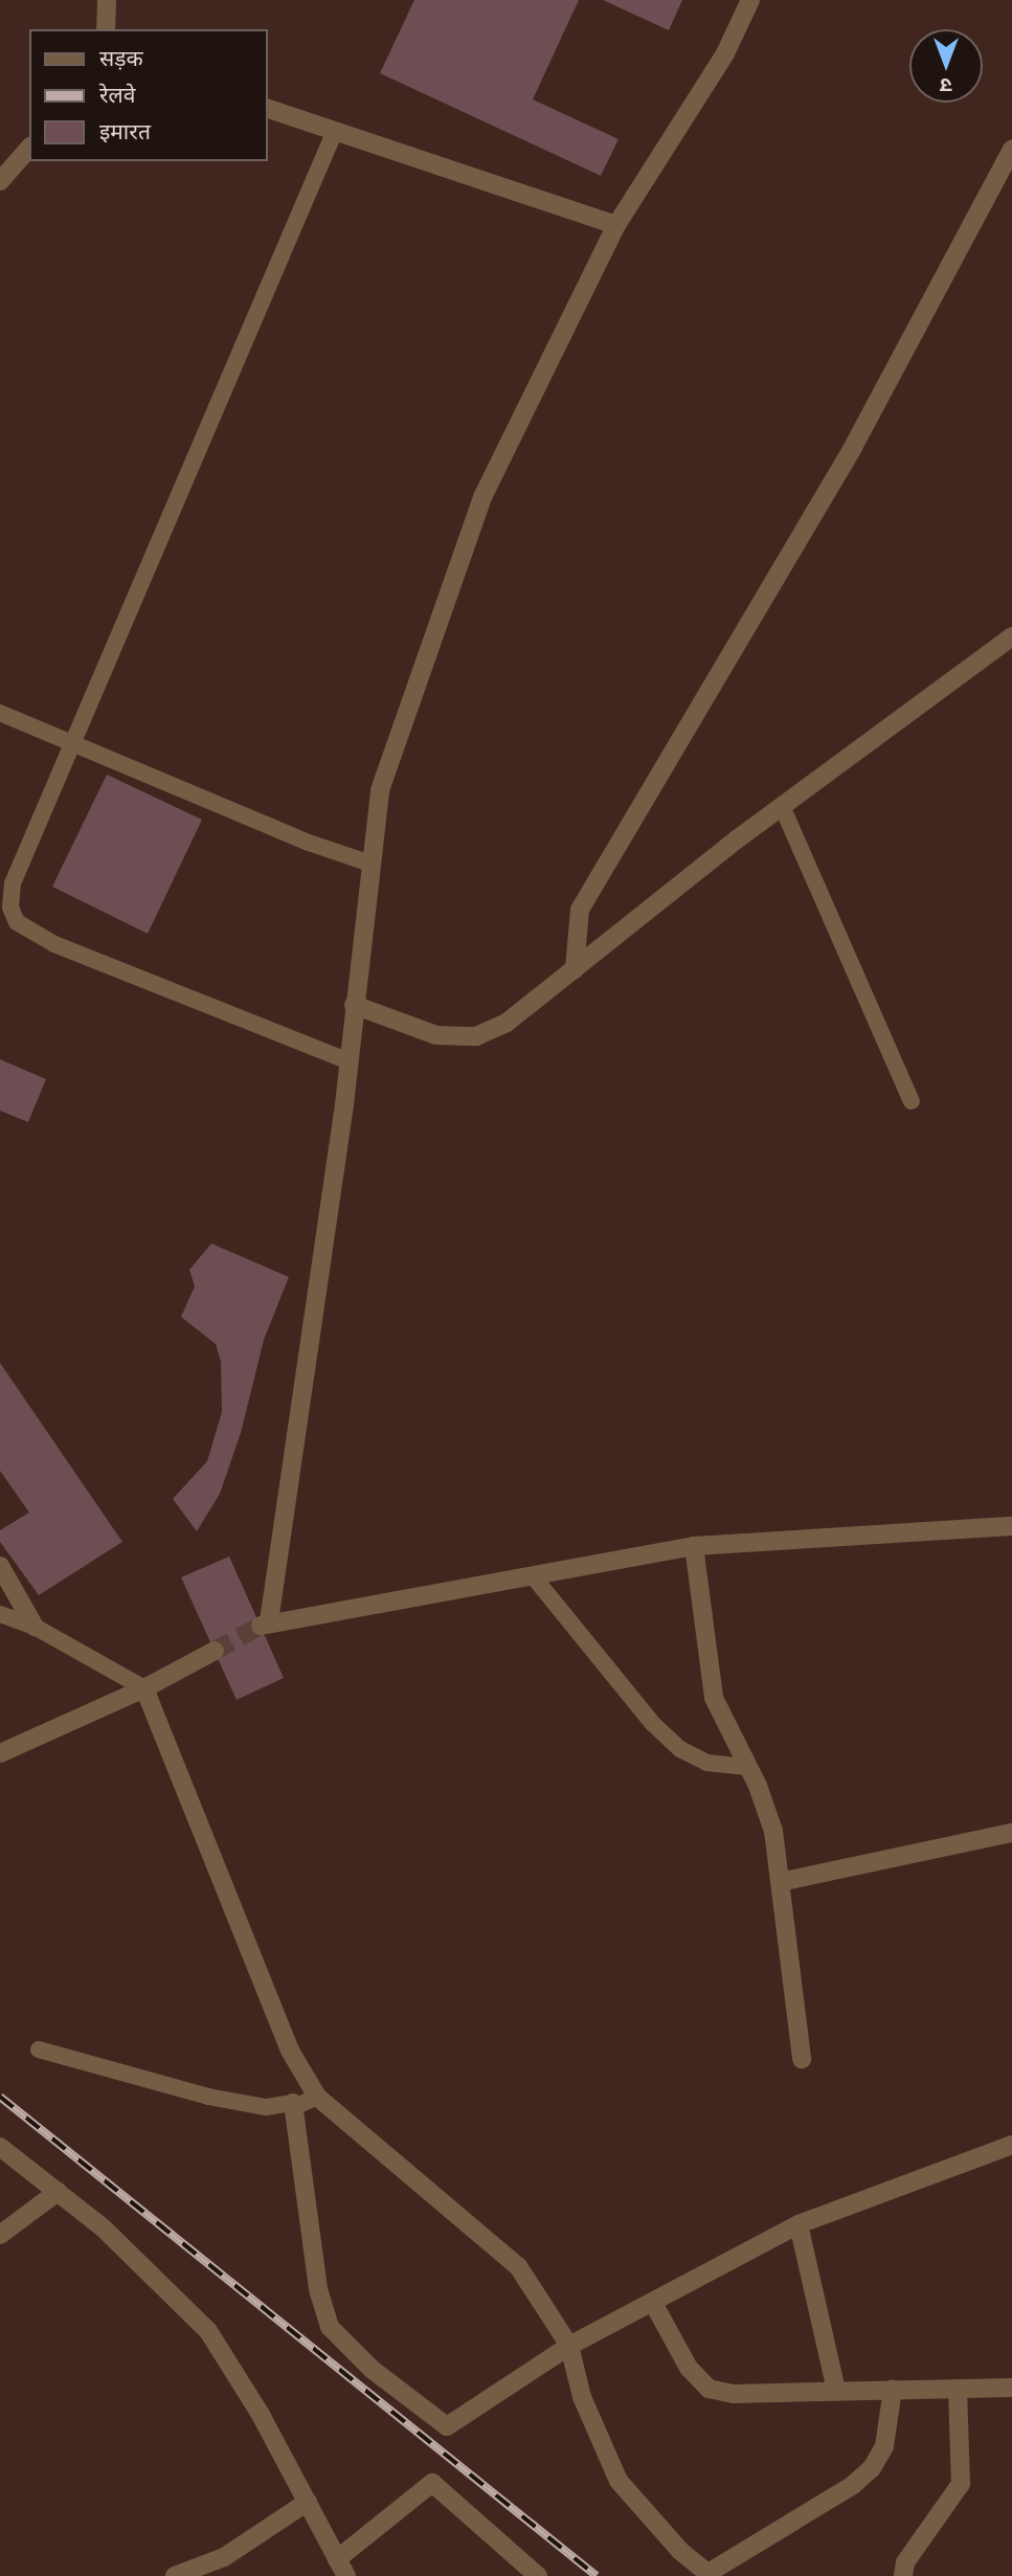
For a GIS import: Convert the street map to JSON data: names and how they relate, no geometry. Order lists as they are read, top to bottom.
{
  "legend": ["सड़क", "रेलवे", "इमारत"],
  "north": "bottom"
}
